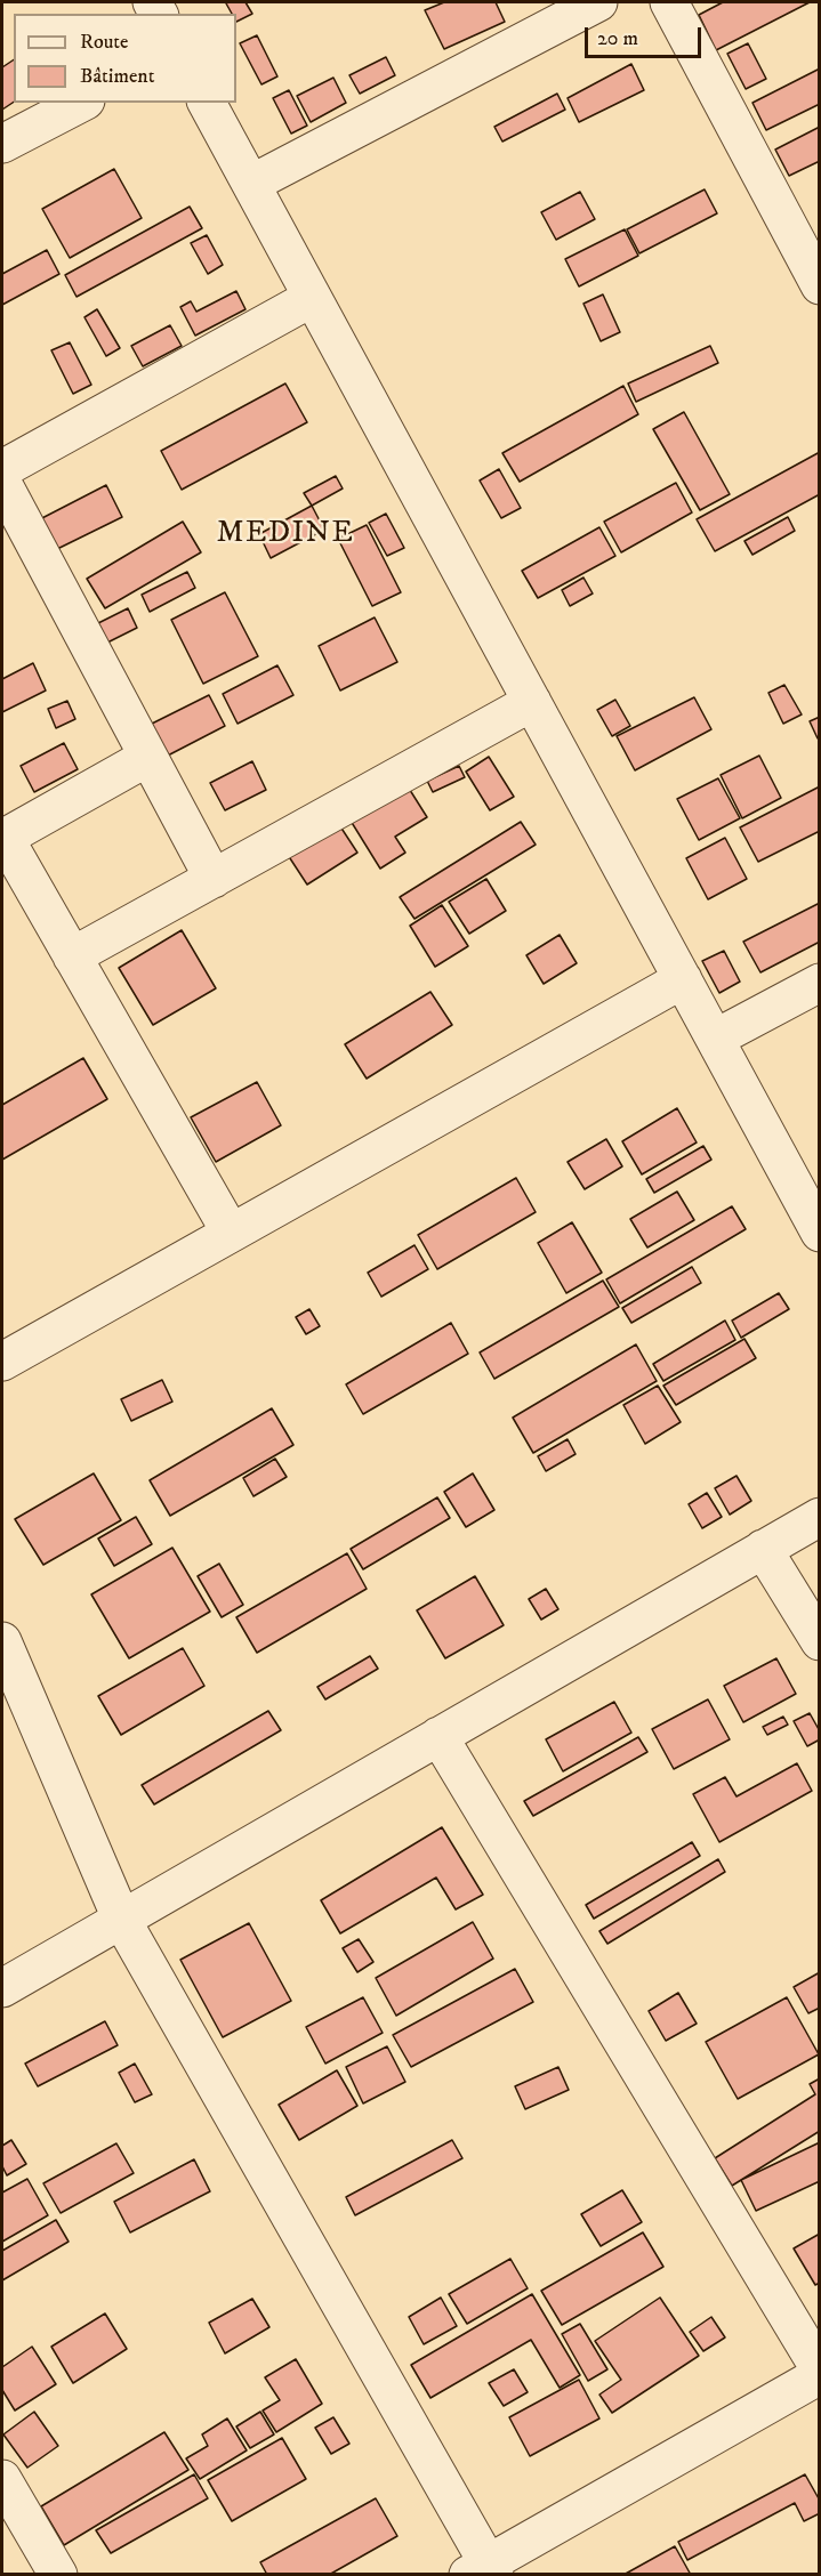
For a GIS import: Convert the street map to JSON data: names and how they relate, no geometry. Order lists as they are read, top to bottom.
{
  "districts": ["MEDINE"],
  "legend": ["Route", "Bâtiment"],
  "scale_bar": "20 m"
}
